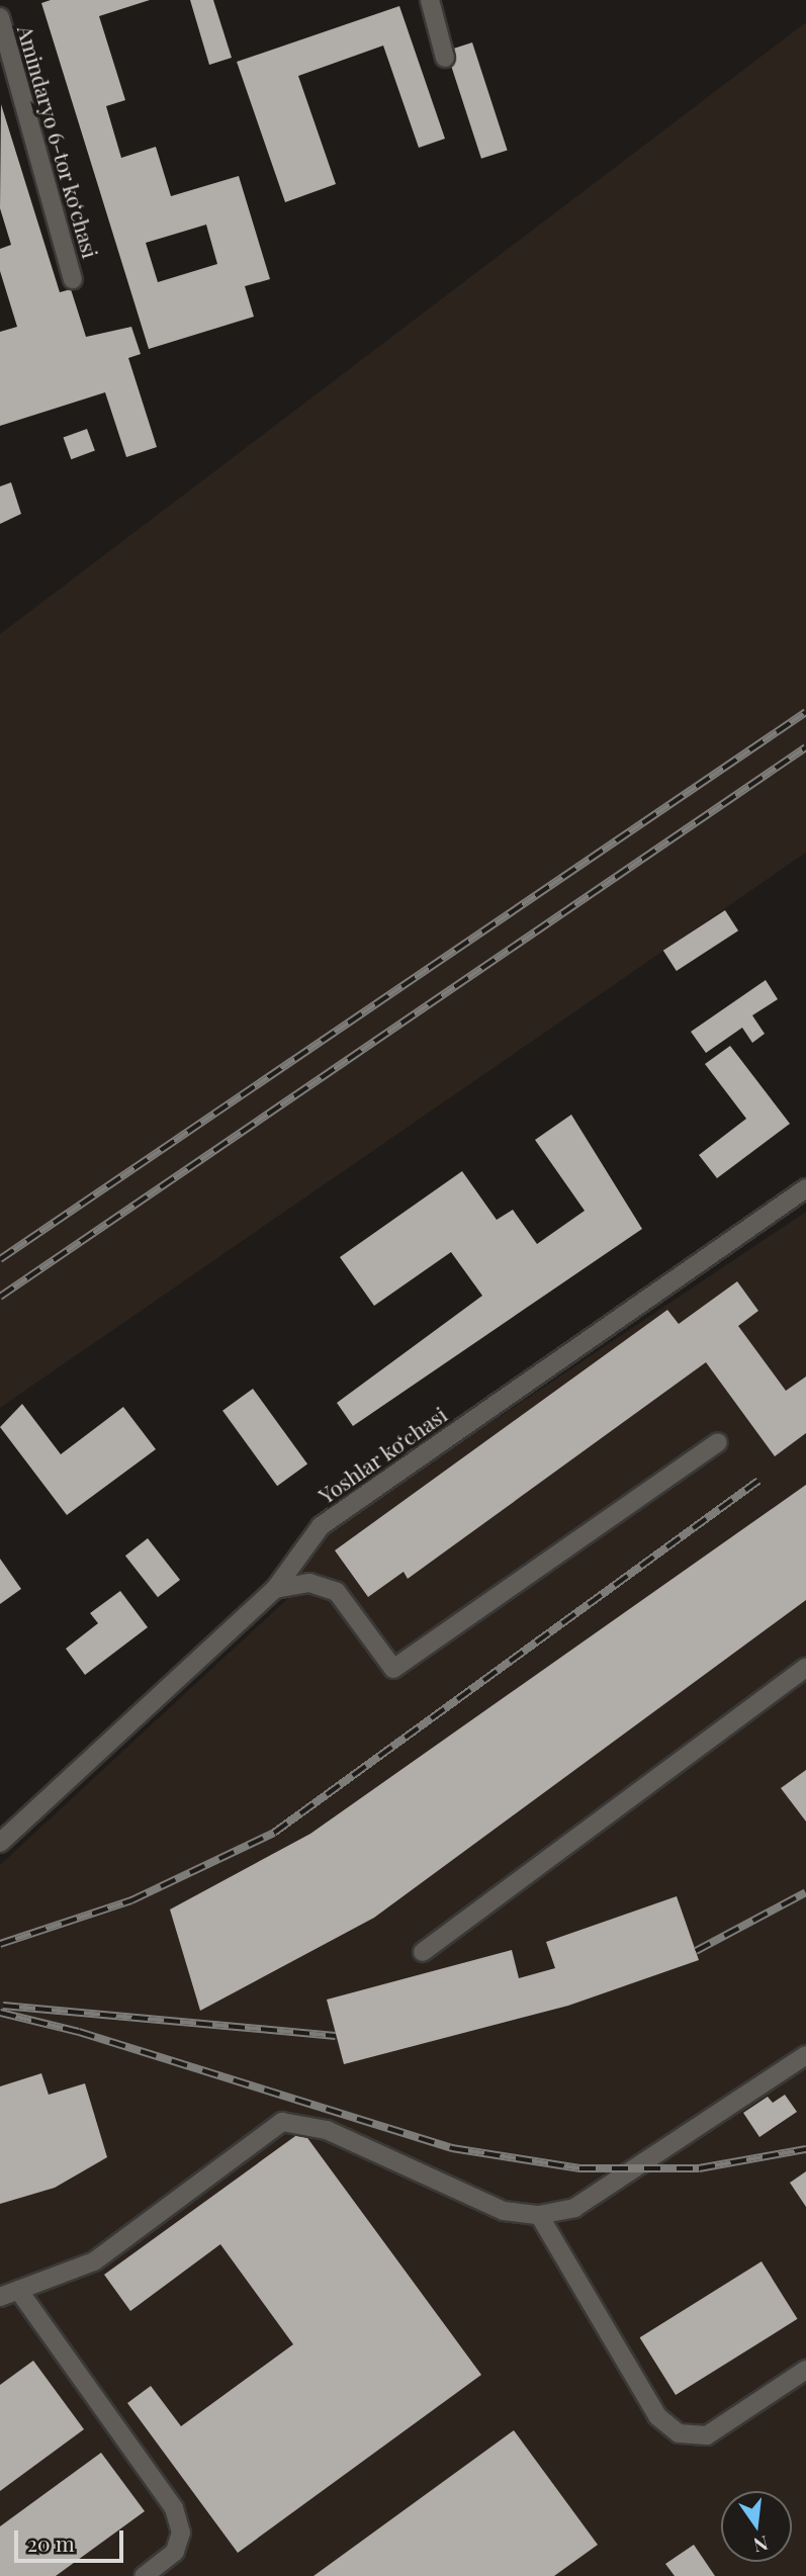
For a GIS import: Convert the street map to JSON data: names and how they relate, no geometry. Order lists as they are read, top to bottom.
{
  "streets": {
    "street": ["Amindaryo 6-tor koʻchasi", "Yoshlar koʻchasi"]
  },
  "scale_bar": "20 m",
  "north": "bottom"
}
